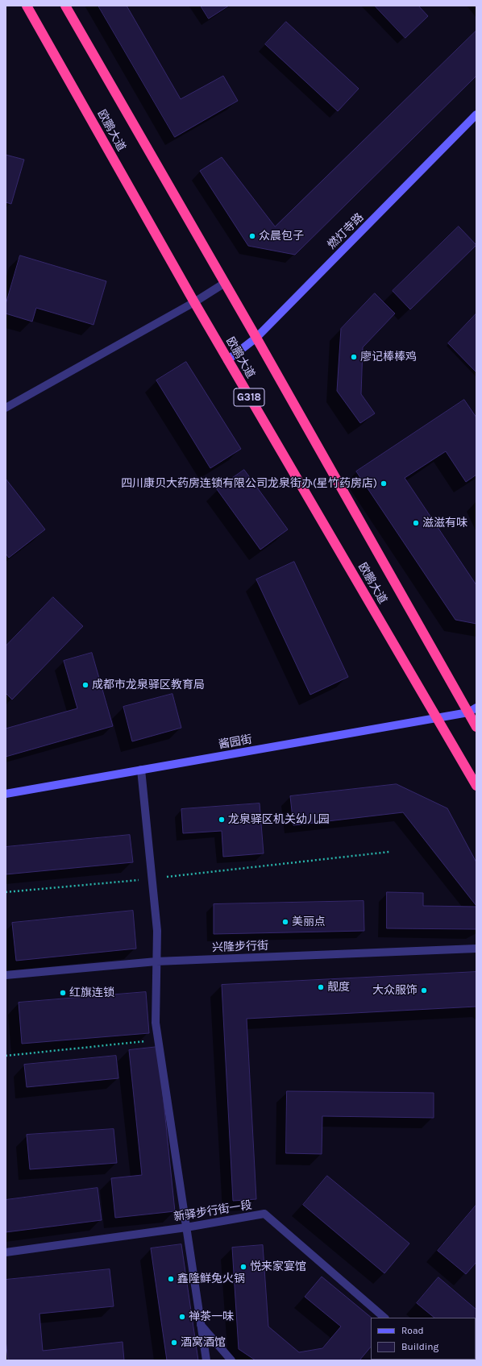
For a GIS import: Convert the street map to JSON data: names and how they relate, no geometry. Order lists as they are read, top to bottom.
{
  "streets": {
    "highway": ["欧鹏大道", "G318"],
    "street": [
      "燃灯寺路",
      "酱园街",
      "兴隆步行街",
      "新驿步行街一段"
    ]
  },
  "crossings": [
    ["欧鹏大道", "燃灯寺路"],
    ["欧鹏大道", "酱园街"]
  ],
  "places": [
    "众晨包子",
    "廖记棒棒鸡",
    "四川康贝大药房连锁有限公司龙泉街办(星竹药房店)",
    "滋滋有味",
    "成都市龙泉驿区教育局",
    "龙泉驿区机关幼儿园",
    "美丽点",
    "靓度",
    "大众服饰",
    "红旗连锁",
    "悦来家宴馆",
    "鑫隆鲜兔火锅",
    "禅茶一味",
    "酒窝酒馆"
  ],
  "legend": ["Road", "Building"]
}
